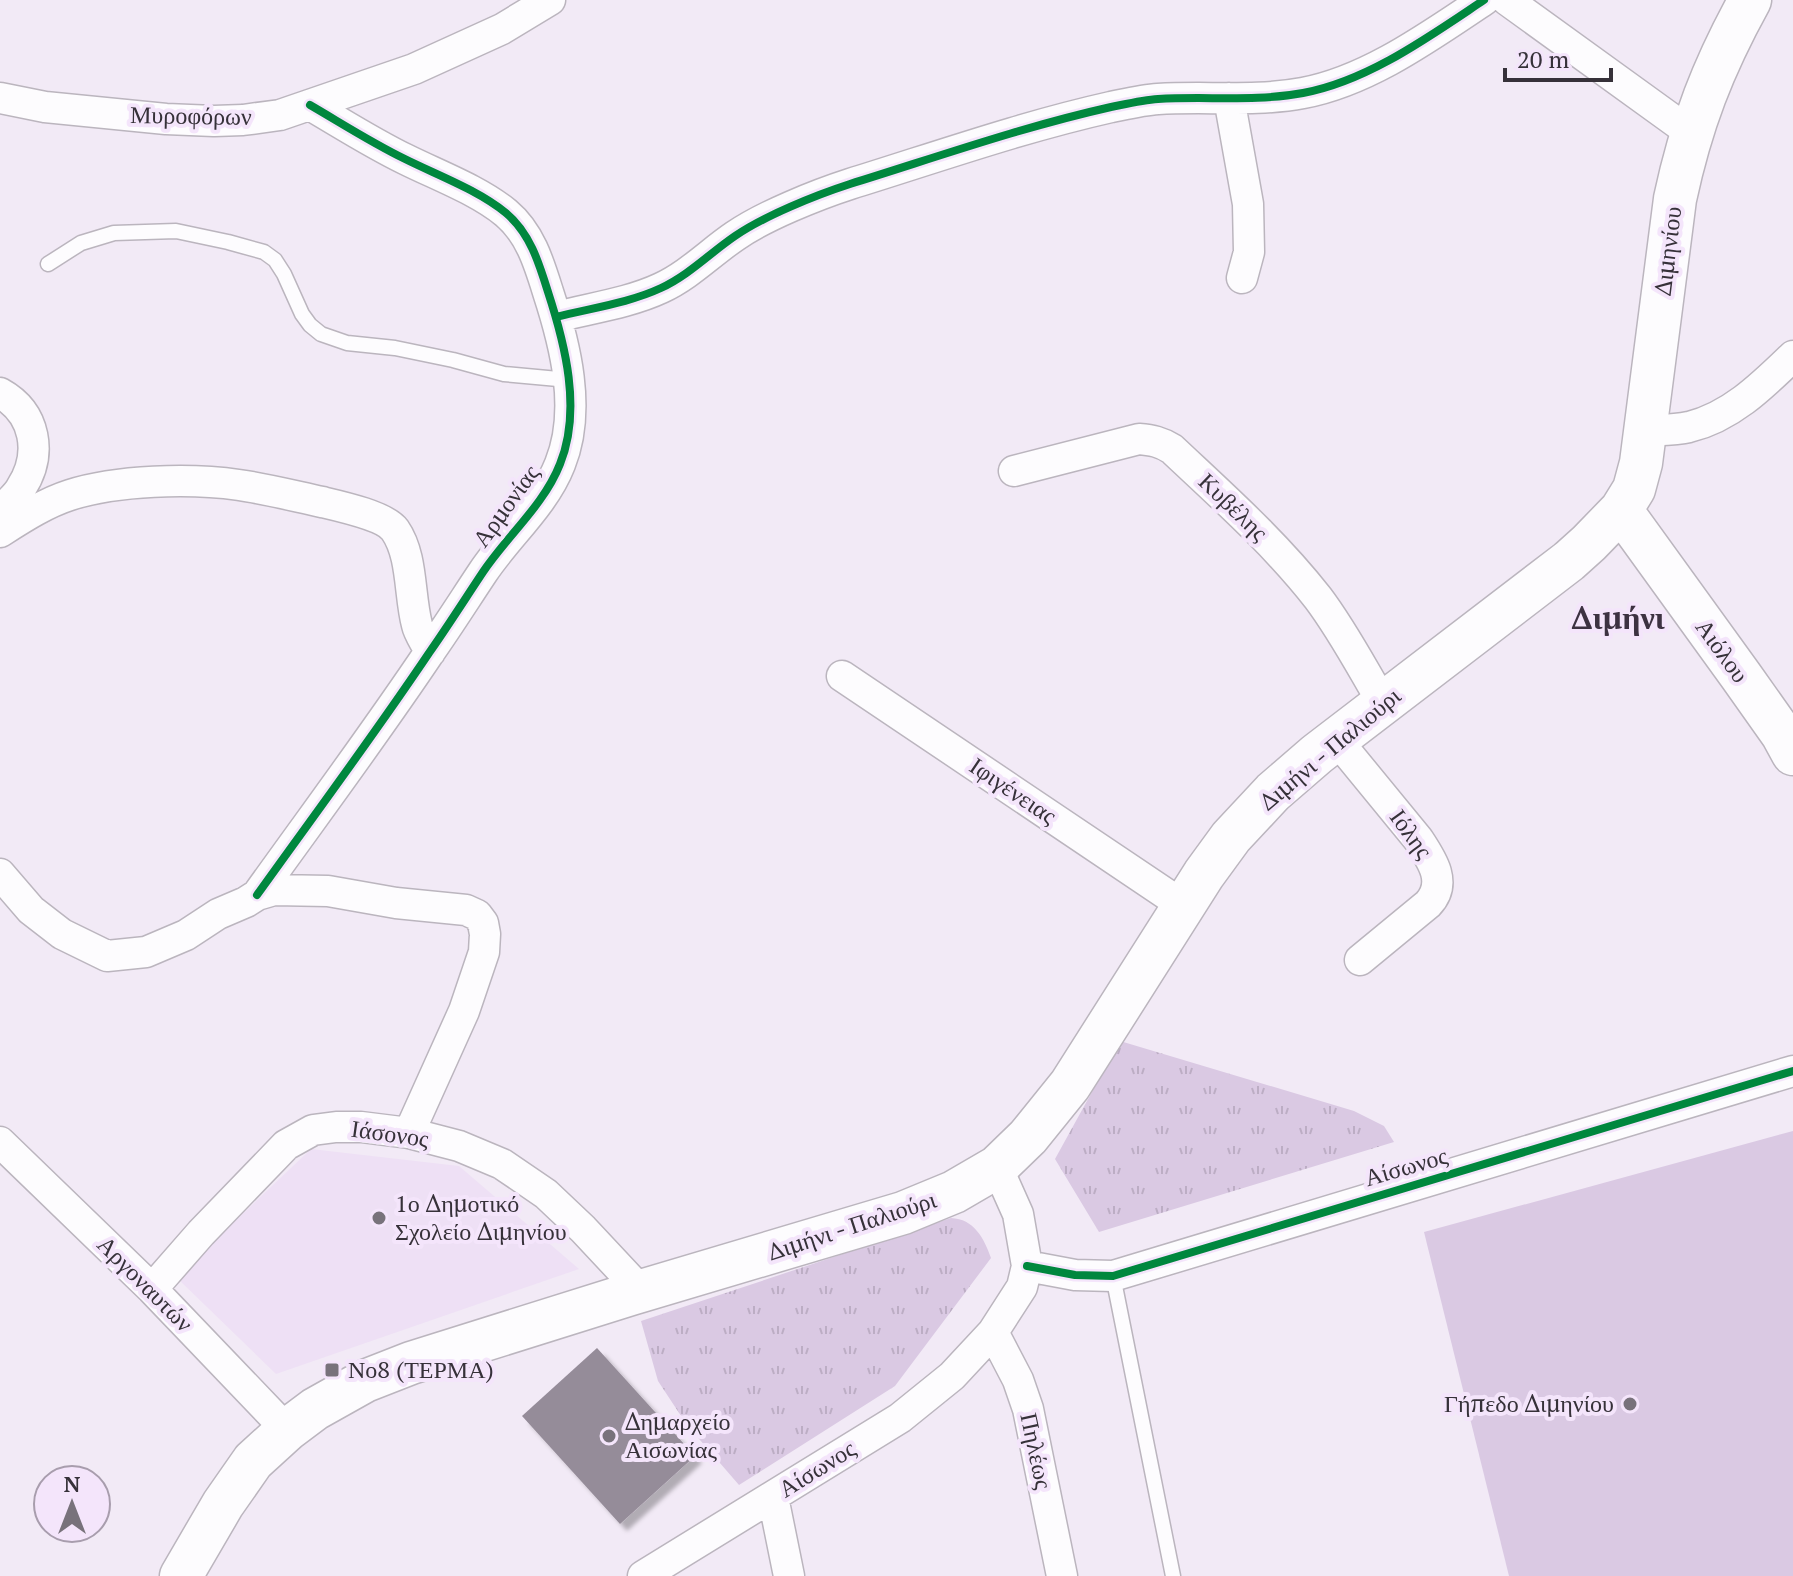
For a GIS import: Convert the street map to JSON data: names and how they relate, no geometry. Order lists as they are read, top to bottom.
{
  "streets": {
    "main road": ["Διμηνίου", "Αιόλου", "Διμήνι - Παλιούρι"],
    "street": [
      "Μυροφόρων",
      "Αρμονίας",
      "Κυβέλης",
      "Ιφιγένειας",
      "Ιόλης",
      "Ιάσονος",
      "Αίσωνος",
      "Αργοναυτών",
      "Πηλέως"
    ]
  },
  "crossings": [
    ["Μυροφόρων", "Αρμονίας"],
    ["Διμηνίου", "Αιόλου"],
    ["Διμηνίου", "Διμήνι - Παλιούρι"],
    ["Κυβέλης", "Διμήνι - Παλιούρι"],
    ["Αιόλου", "Διμήνι - Παλιούρι"],
    ["Διμήνι - Παλιούρι", "Ιφιγένειας"],
    ["Διμήνι - Παλιούρι", "Ιόλης"],
    ["Διμήνι - Παλιούρι", "Ιάσονος"],
    ["Διμήνι - Παλιούρι", "Αργοναυτών"],
    ["Ιάσονος", "Αργοναυτών"],
    ["Αίσωνος", "Πηλέως"]
  ],
  "districts": ["Διμήνι"],
  "places": {
    "other": ["1ο Δημοτικό Σχολείο Διμηνίου", "Γήπεδο Διμηνίου", "Δημαρχείο Αισωνίας"],
    "transit": ["Νο8 (ΤΕΡΜΑ)"]
  },
  "scale_bar": "20 m",
  "north": "top"
}
